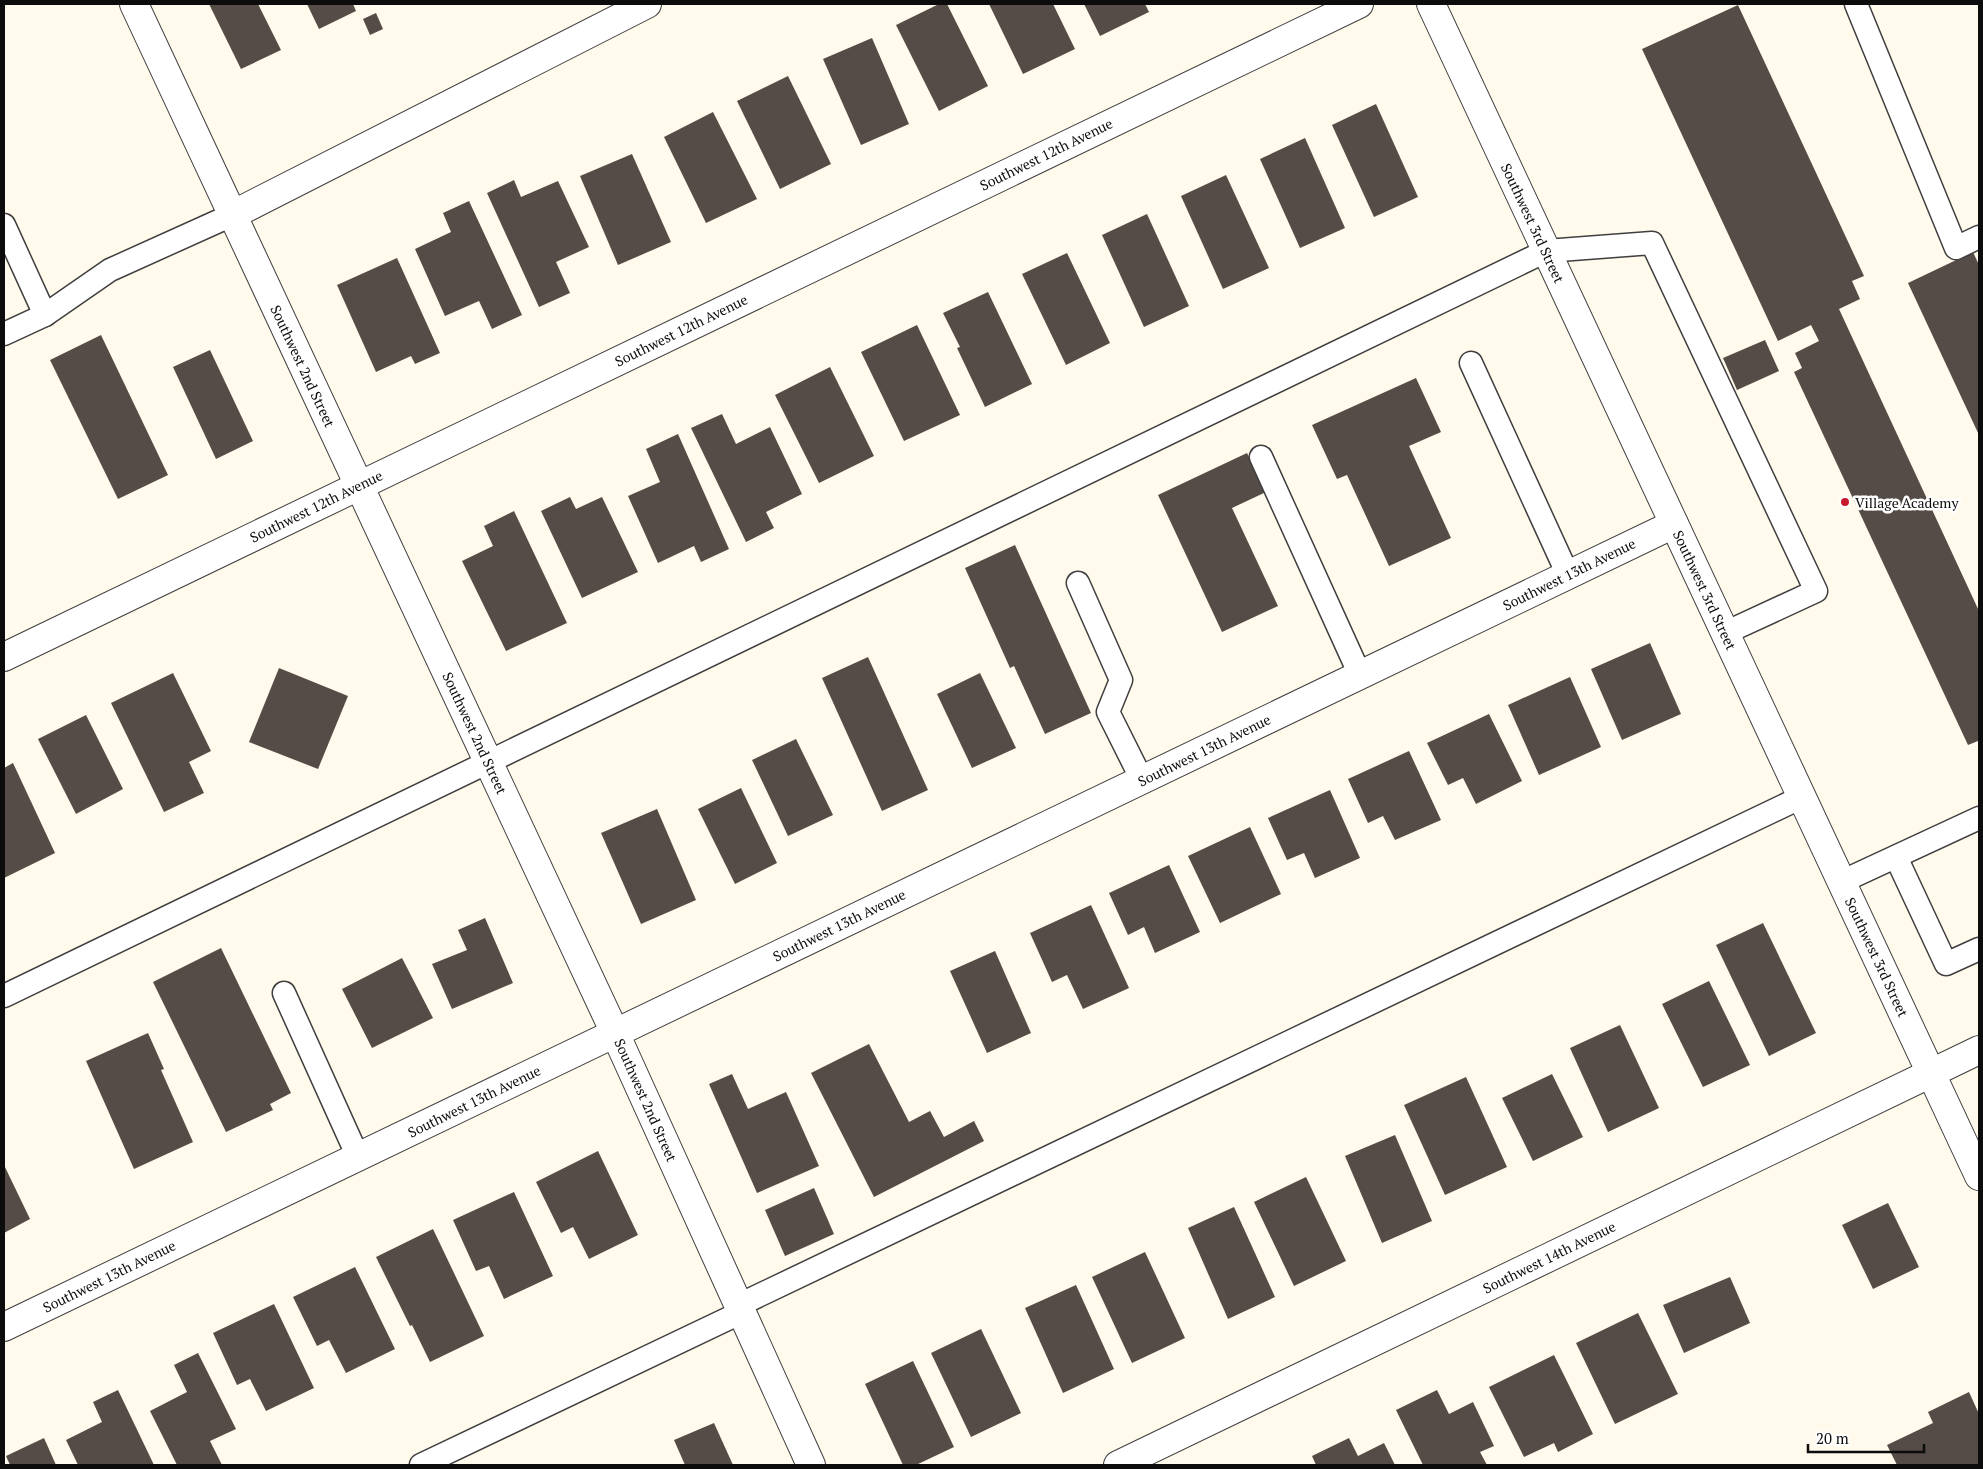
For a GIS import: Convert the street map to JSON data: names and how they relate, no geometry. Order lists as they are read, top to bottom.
{
  "streets": {
    "street": [
      "Southwest 12th Avenue",
      "Southwest 3rd Street",
      "Southwest 2nd Street",
      "Southwest 13th Avenue",
      "Southwest 14th Avenue"
    ]
  },
  "crossings": [
    ["Southwest 12th Avenue", "Southwest 2nd Street"],
    ["Southwest 3rd Street", "Southwest 13th Avenue"],
    ["Southwest 3rd Street", "Southwest 14th Avenue"],
    ["Southwest 2nd Street", "Southwest 13th Avenue"]
  ],
  "places": ["Village Academy"],
  "scale_bar": "20 m"
}
